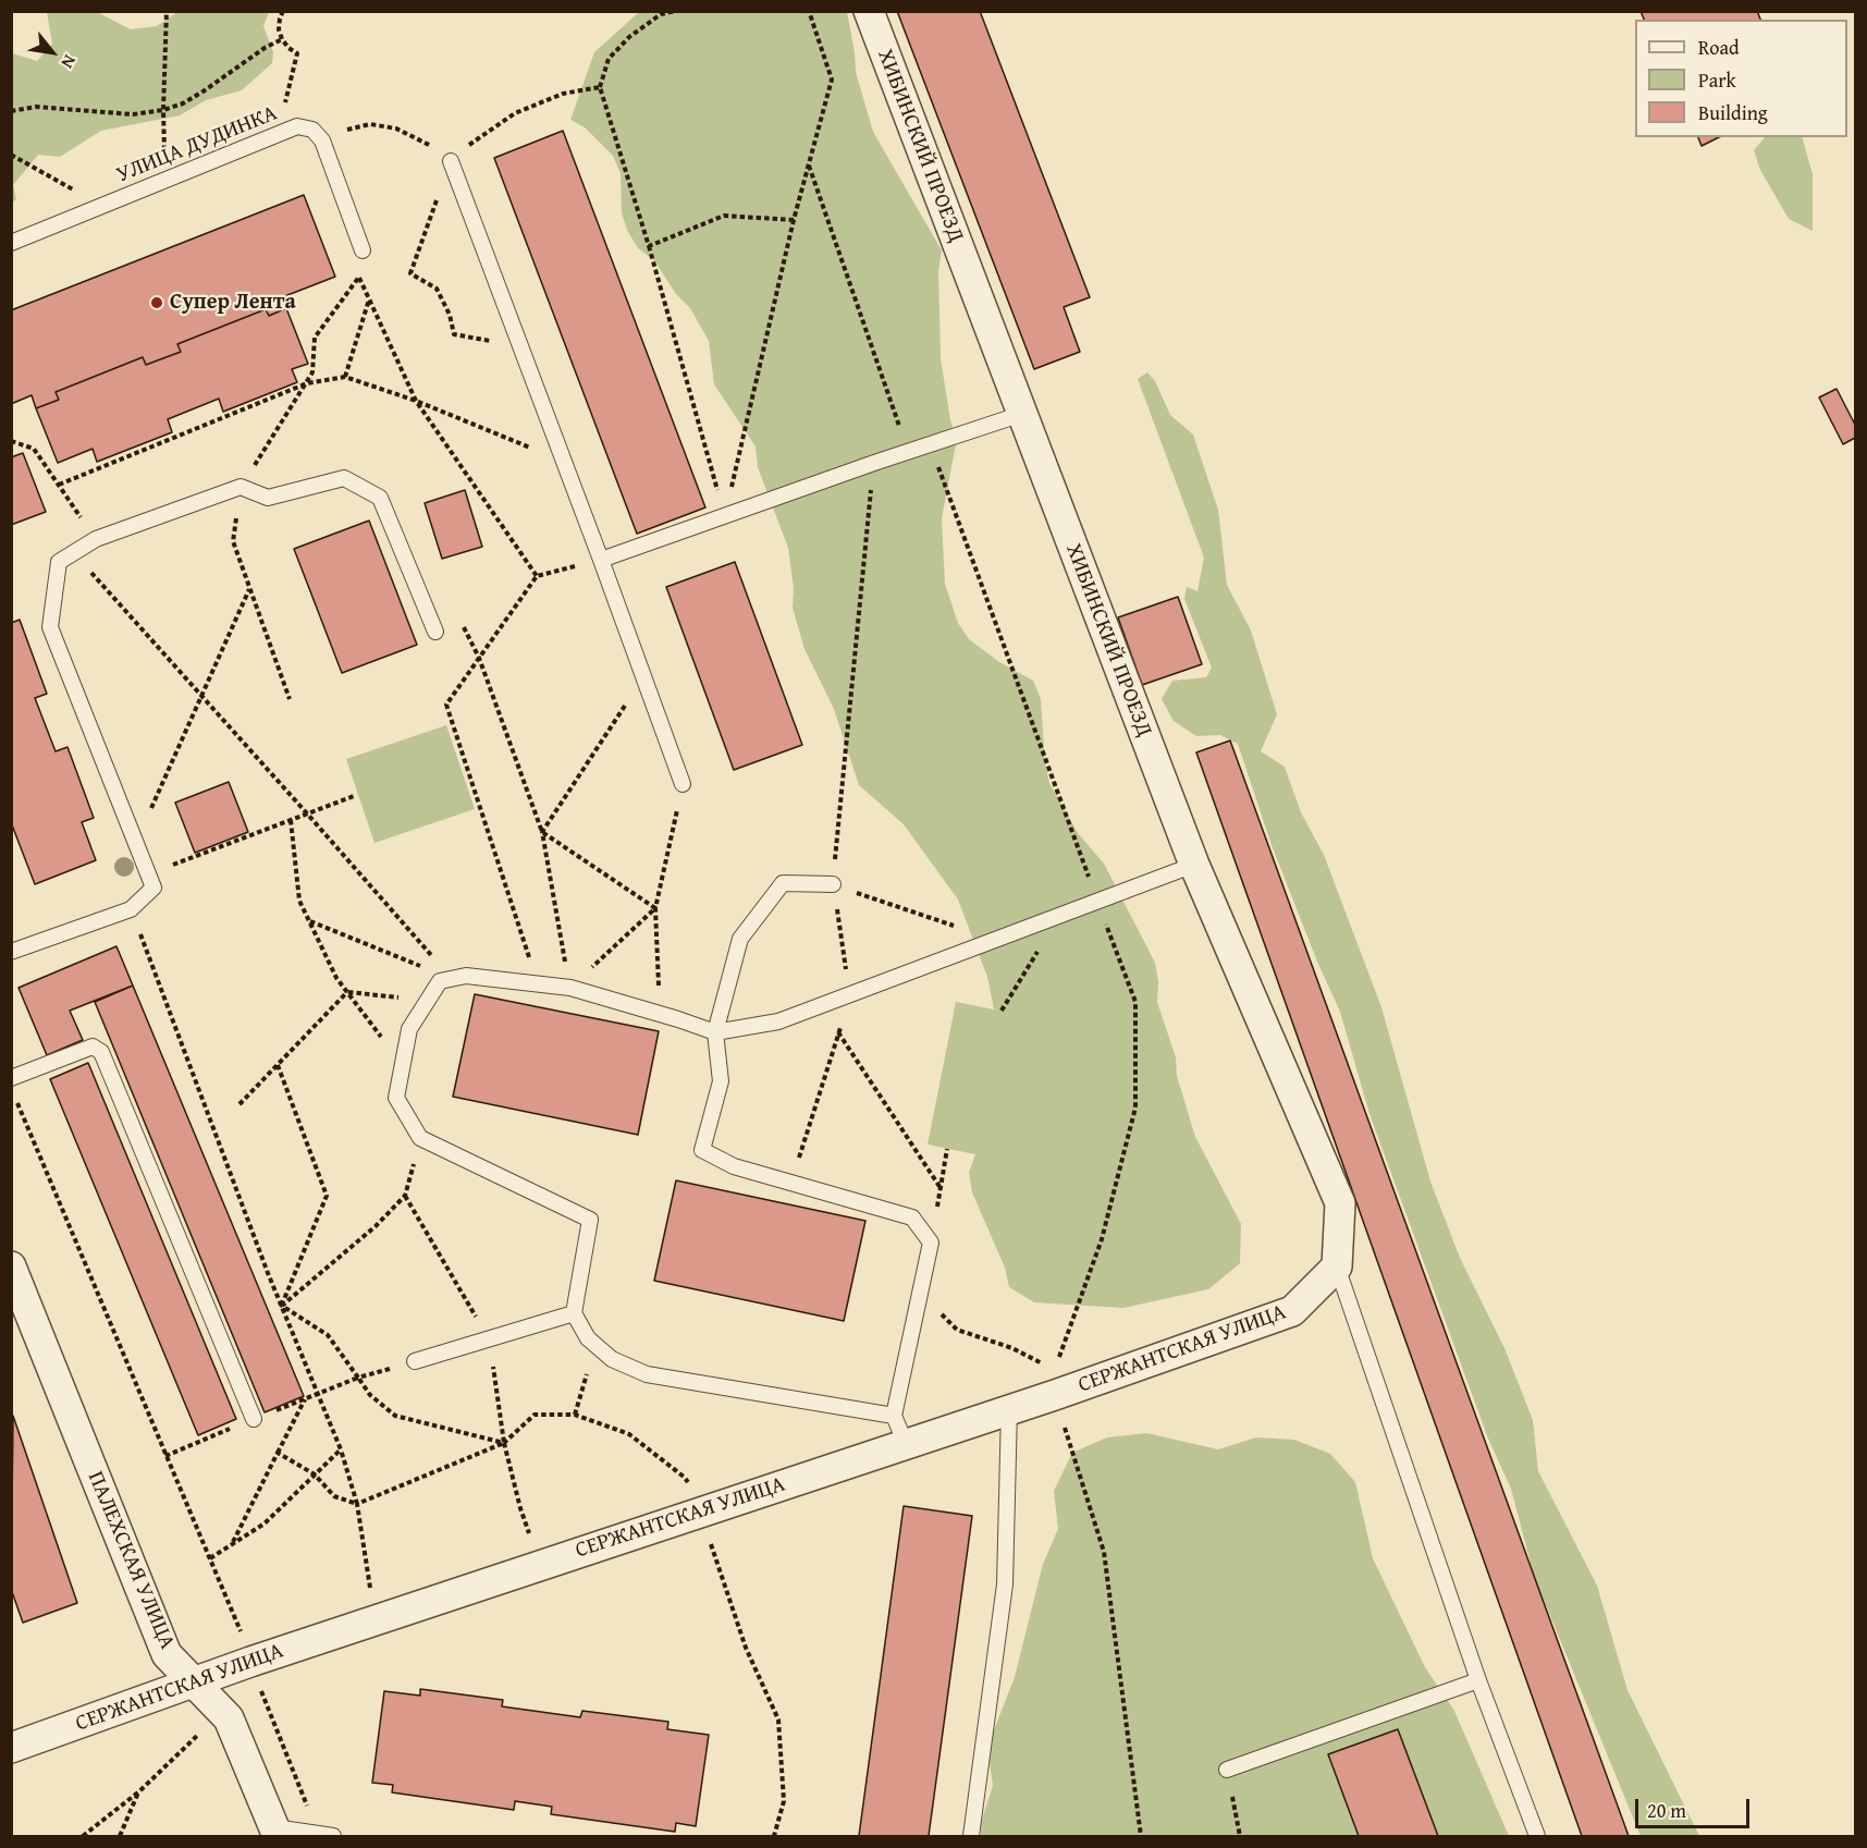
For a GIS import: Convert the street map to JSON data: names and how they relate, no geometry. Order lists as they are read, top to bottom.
{
  "streets": {
    "street": ["ХИБИНСКИЙ ПРОЕЗД", "СЕРЖАНТСКАЯ УЛИЦА", "ПАЛЕХСКАЯ УЛИЦА"],
    "lane": ["УЛИЦА ДУДИНКА"]
  },
  "crossings": [
    ["ХИБИНСКИЙ ПРОЕЗД", "СЕРЖАНТСКАЯ УЛИЦА"],
    ["СЕРЖАНТСКАЯ УЛИЦА", "ПАЛЕХСКАЯ УЛИЦА"]
  ],
  "places": ["Супер Лента"],
  "legend": ["Road", "Park", "Building"],
  "scale_bar": "20 m",
  "north": "bottom right"
}
